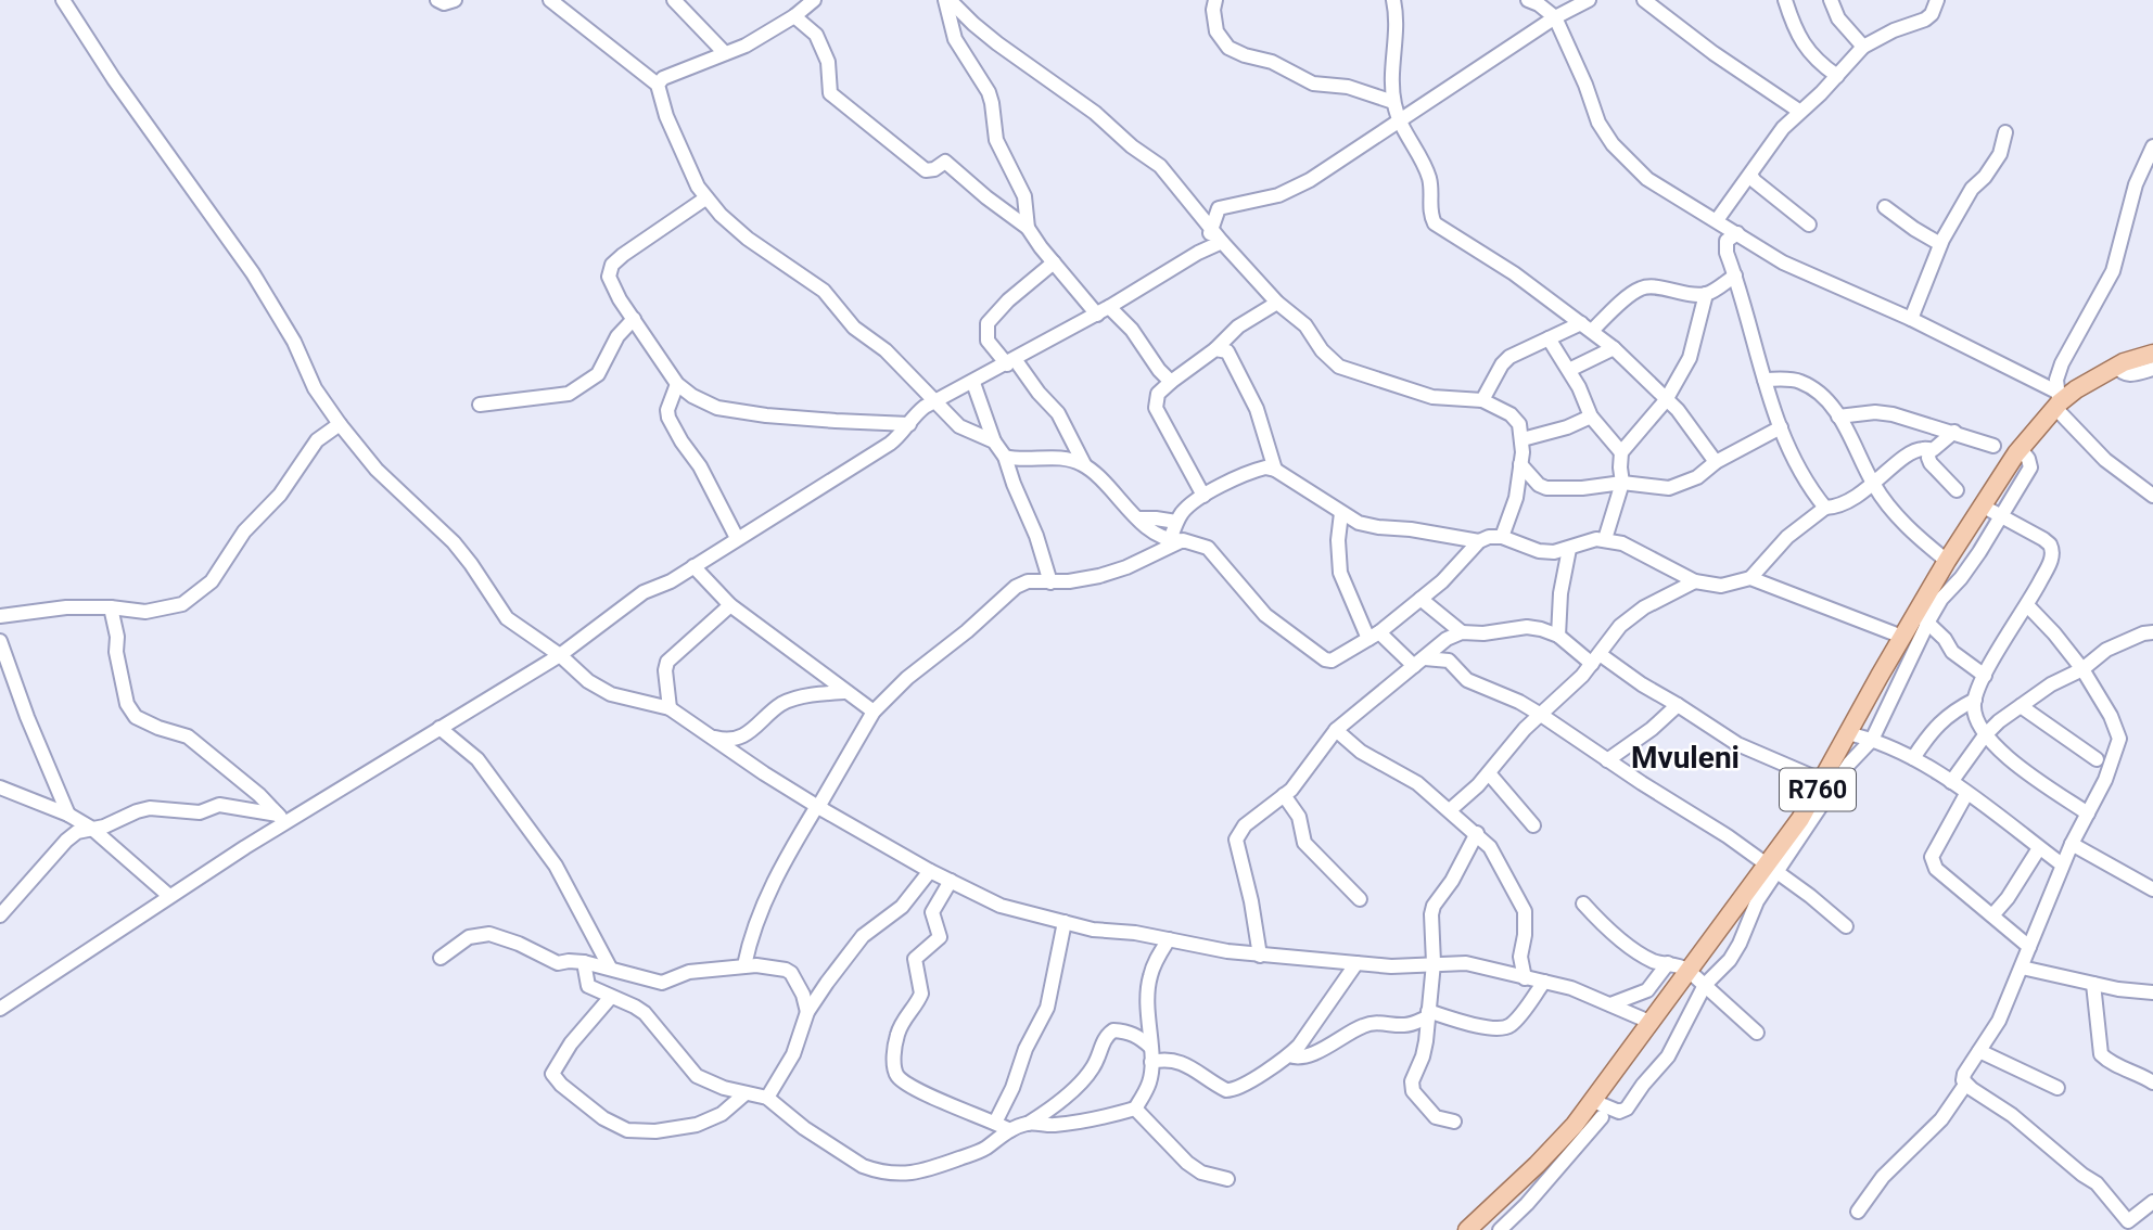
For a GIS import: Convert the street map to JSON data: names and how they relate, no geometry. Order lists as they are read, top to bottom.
{
  "streets": {
    "main road": ["R760"]
  },
  "districts": ["Mvuleni"]
}
